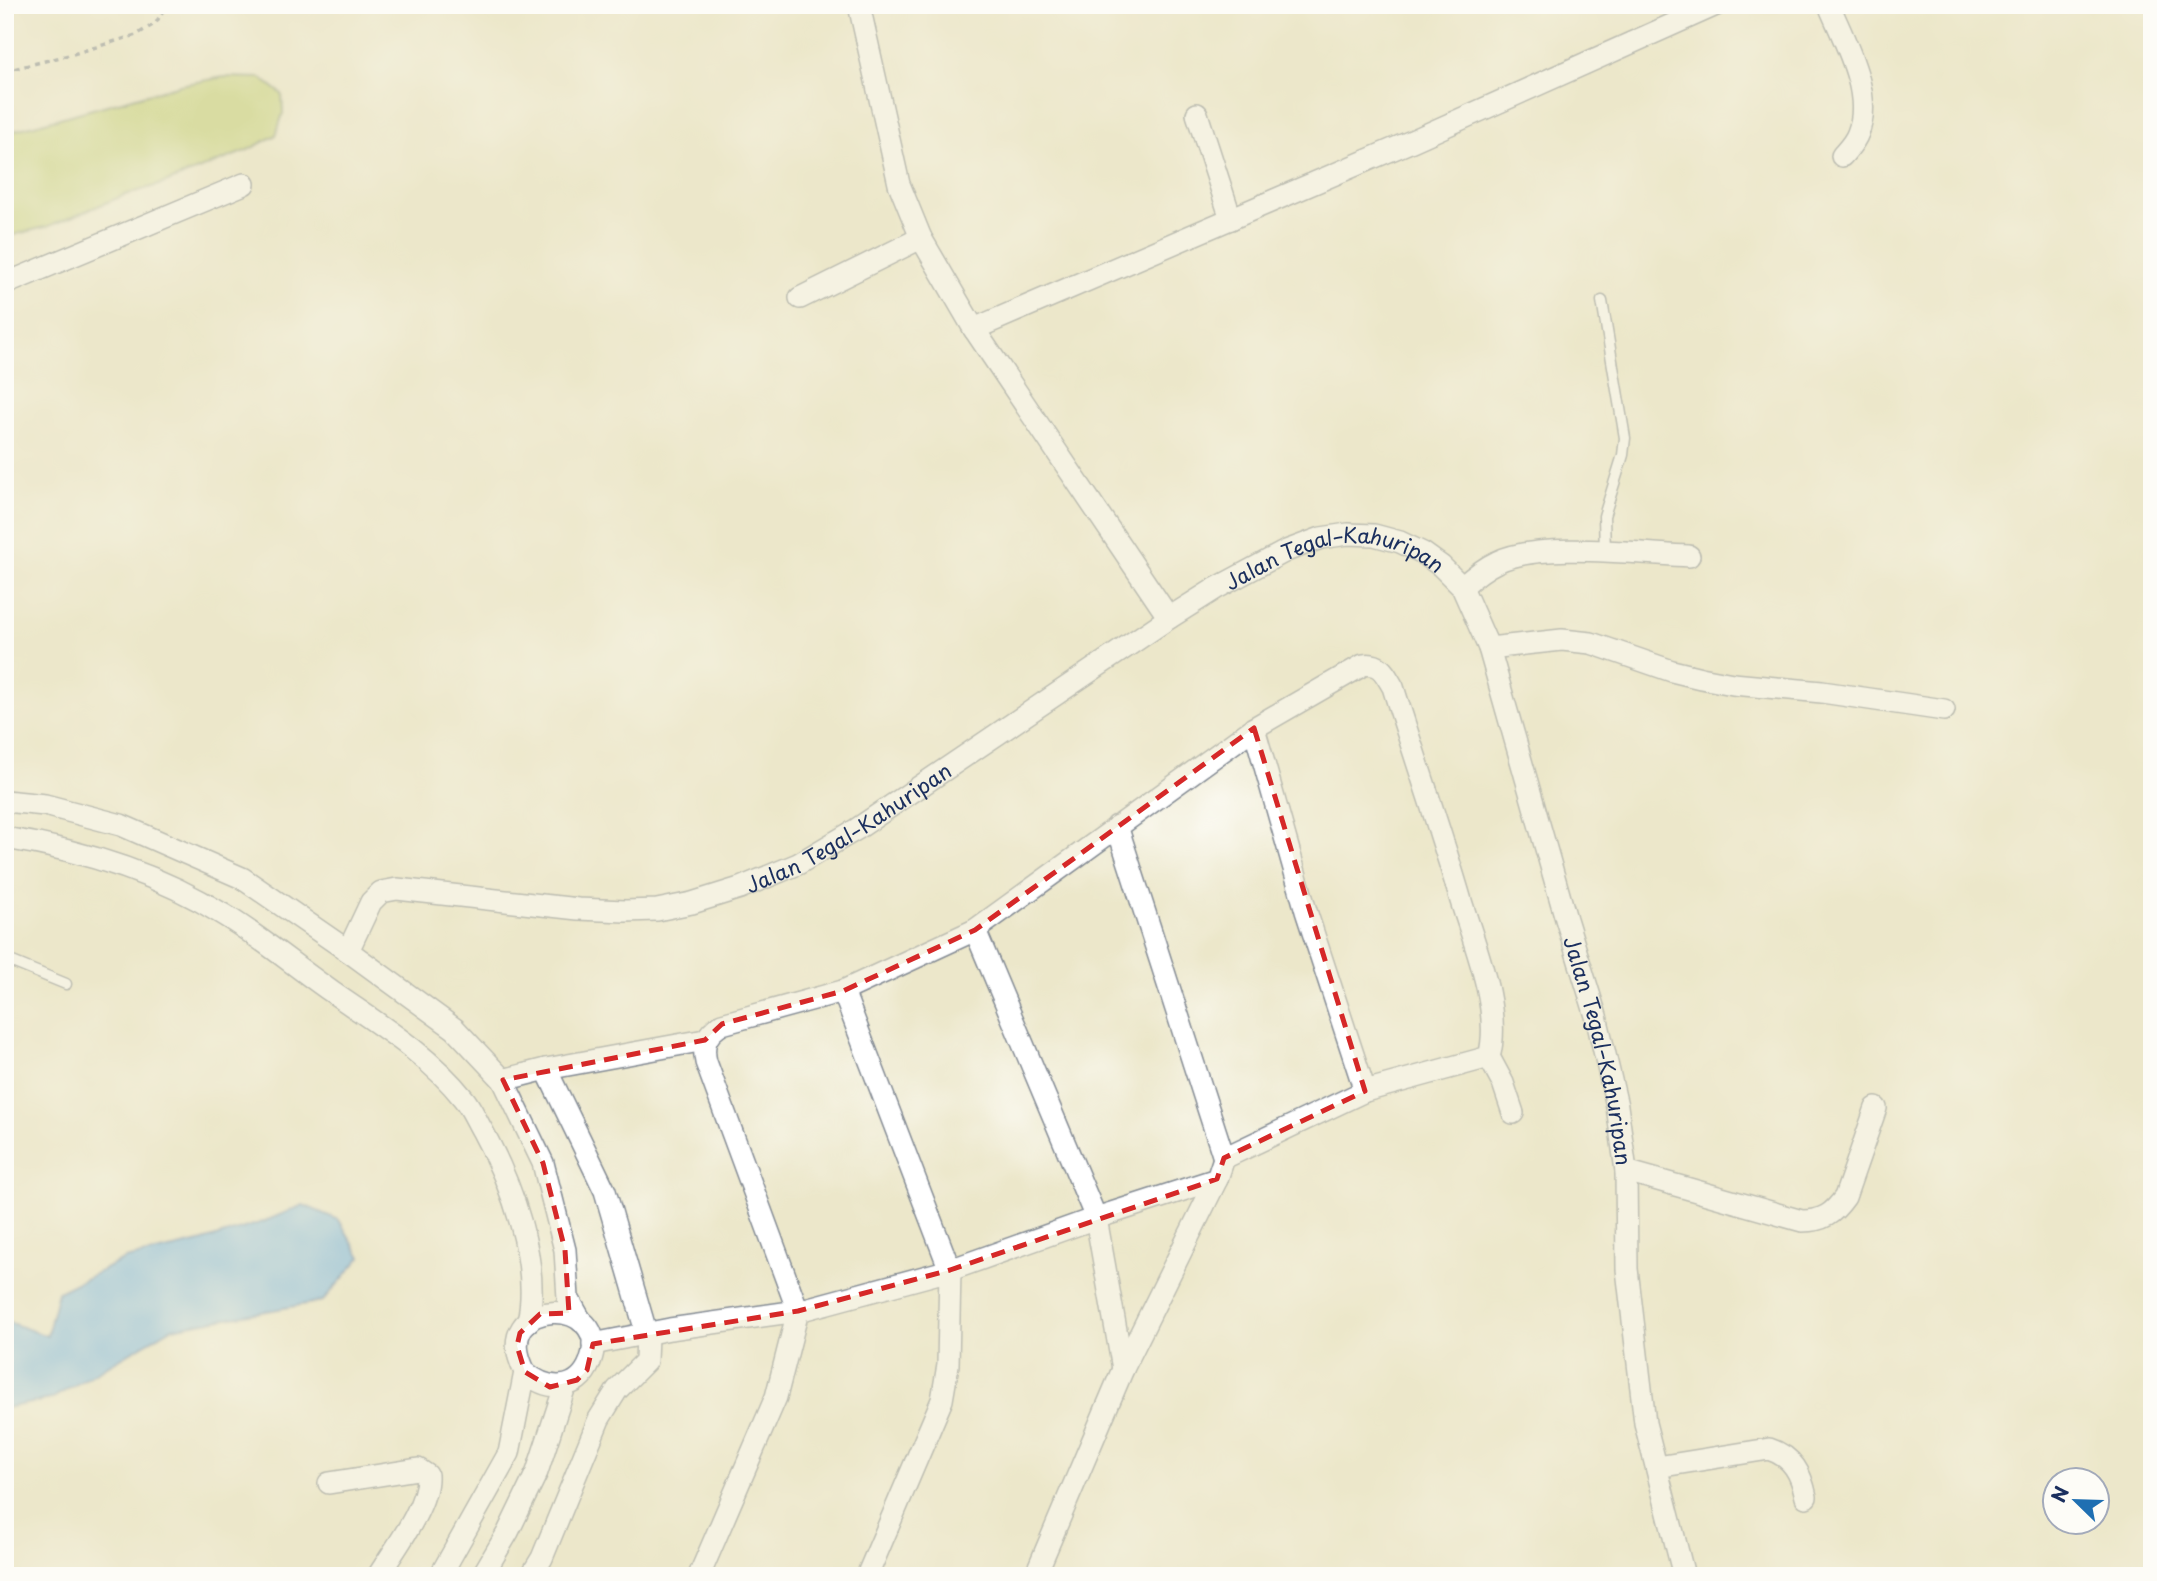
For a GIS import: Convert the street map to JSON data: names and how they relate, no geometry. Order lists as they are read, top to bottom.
{
  "streets": {
    "street": ["Jalan Tegal–Kahuripan"]
  },
  "north": "top left"
}
